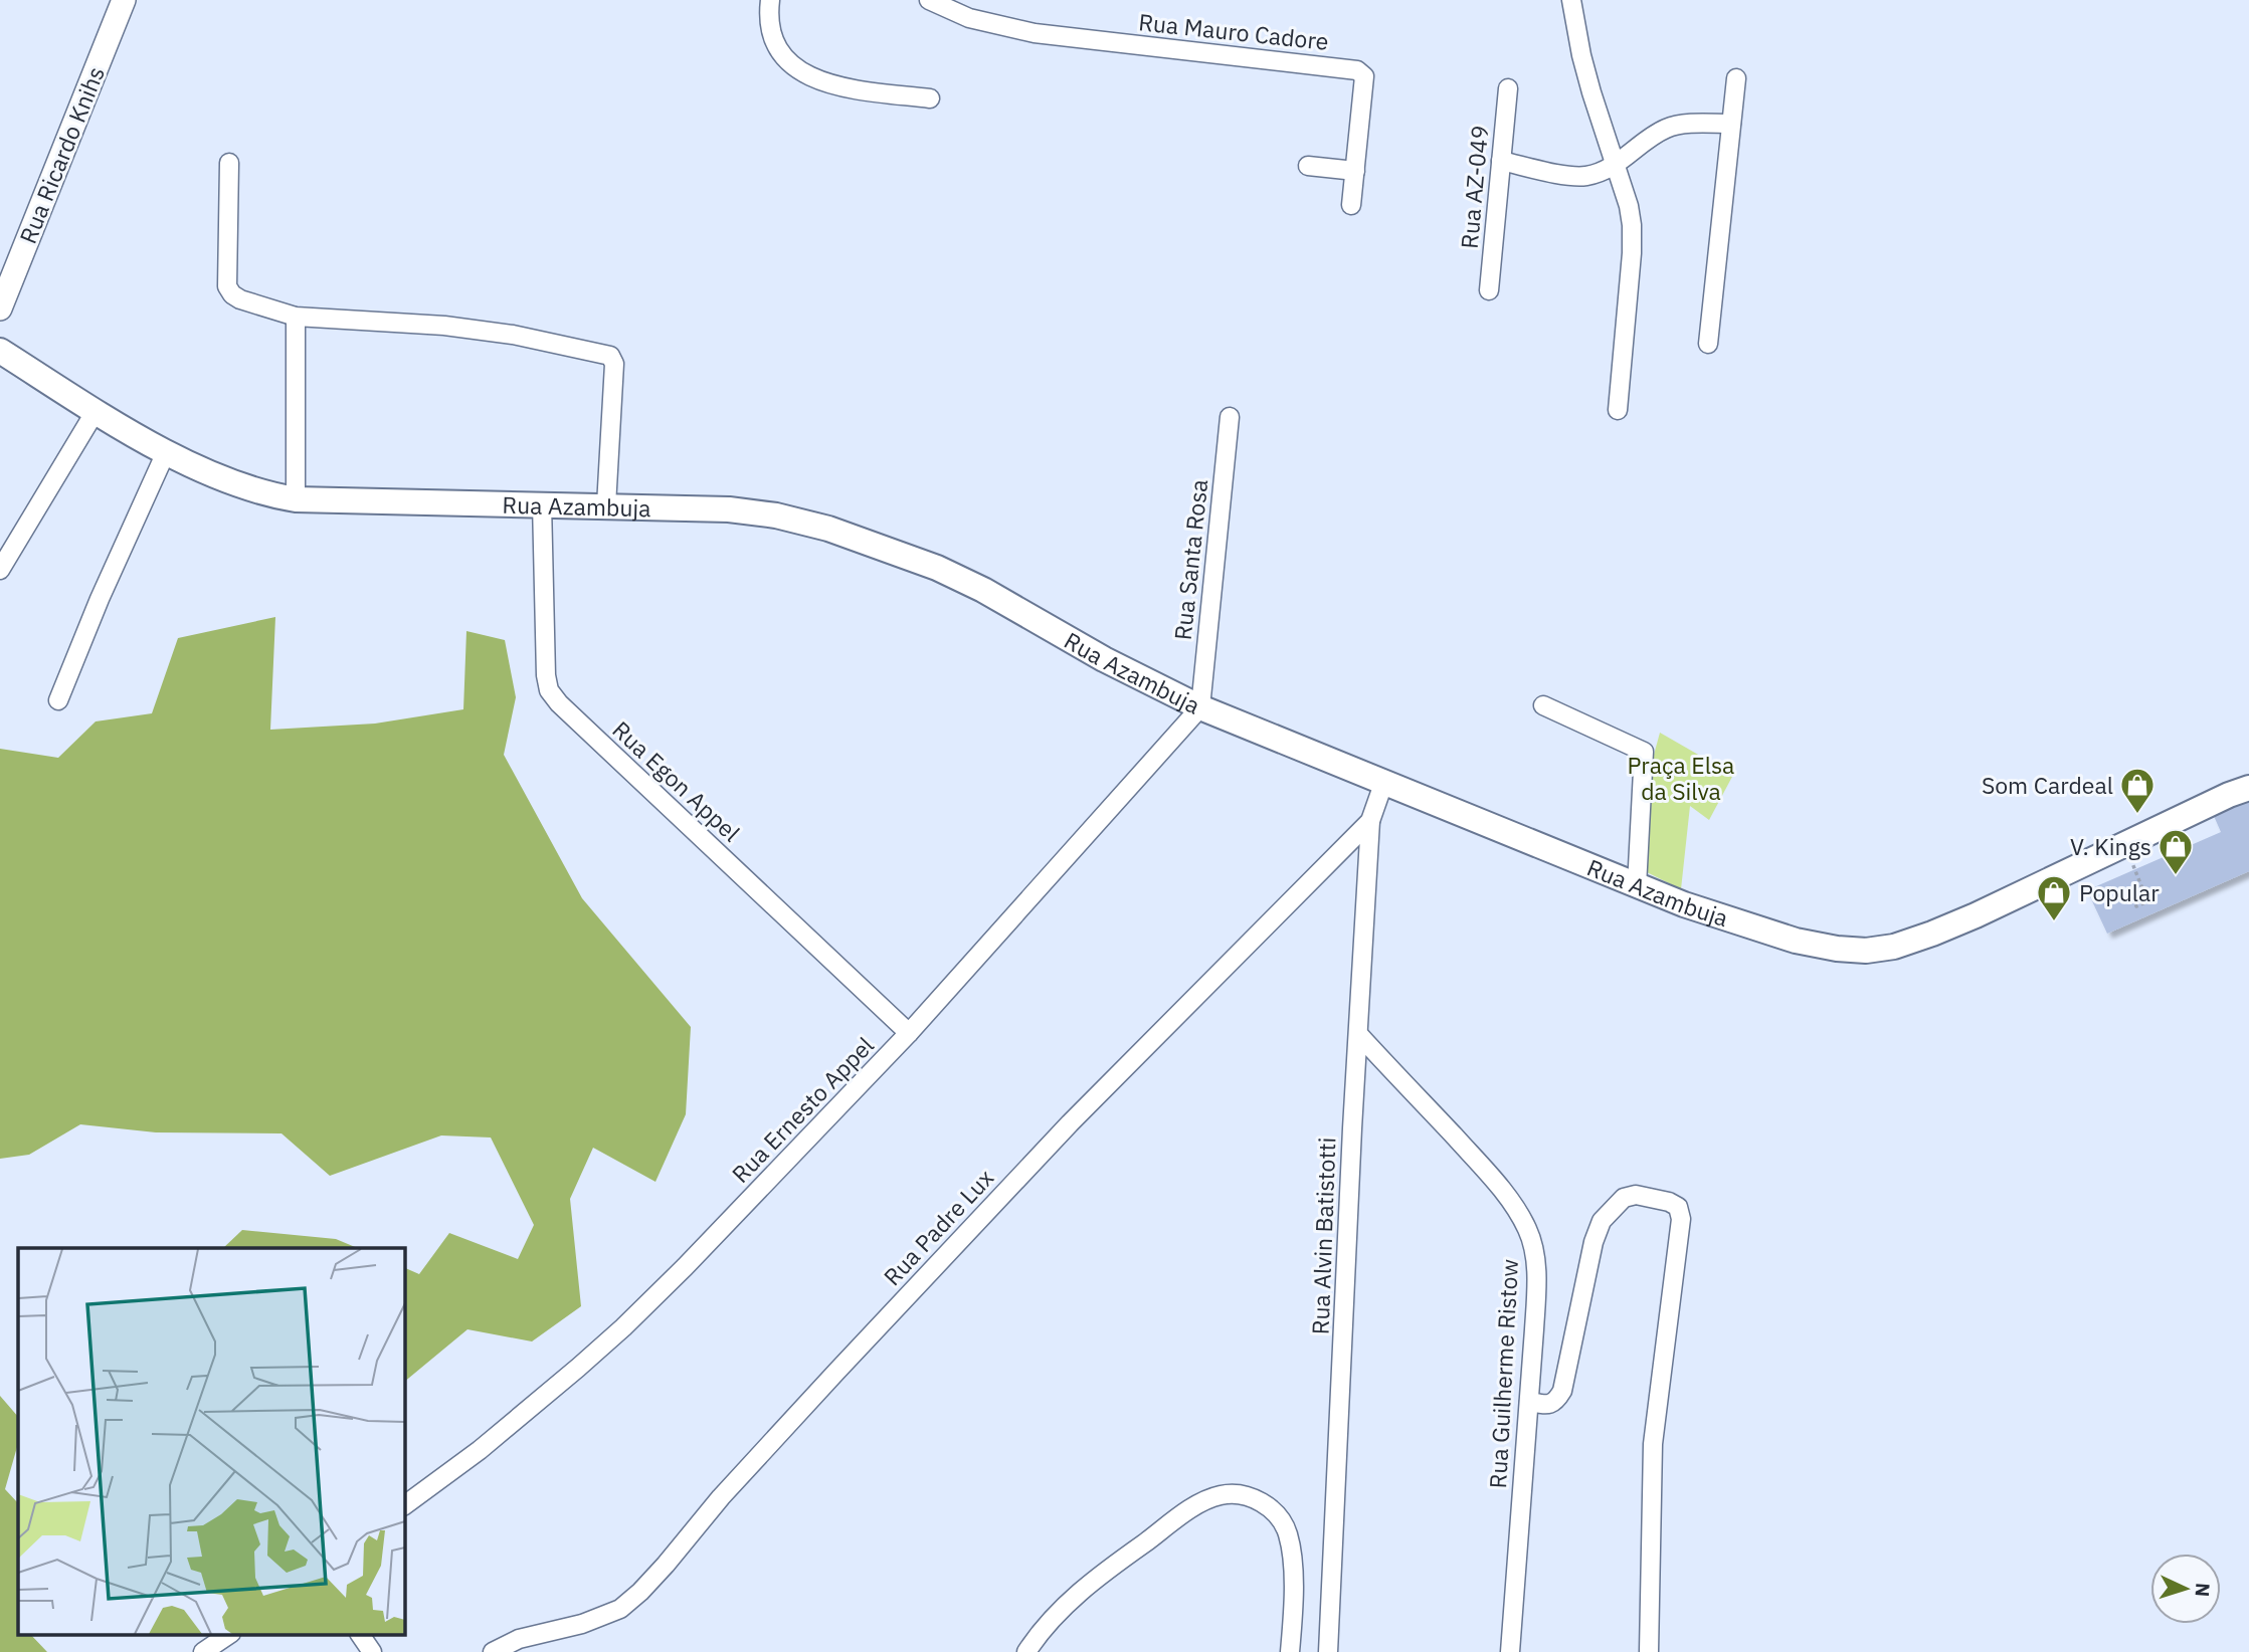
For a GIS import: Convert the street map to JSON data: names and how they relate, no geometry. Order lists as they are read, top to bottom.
{
  "streets": {
    "main road": ["Rua Azambuja"],
    "street": [
      "Rua Mauro Cadore",
      "Rua Ricardo Knihs",
      "Rua AZ-049",
      "Rua Santa Rosa",
      "Rua Egon Appel",
      "Rua Ernesto Appel",
      "Rua Padre Lux",
      "Rua Alvin Batistotti",
      "Rua Guilherme Ristow"
    ]
  },
  "crossings": [
    ["Rua Azambuja", "Rua Santa Rosa"],
    ["Rua Azambuja", "Rua Egon Appel"],
    ["Rua Azambuja", "Rua Ernesto Appel"],
    ["Rua Azambuja", "Rua Padre Lux"],
    ["Rua Santa Rosa", "Rua Ernesto Appel"],
    ["Rua Egon Appel", "Rua Ernesto Appel"],
    ["Rua Padre Lux", "Rua Alvin Batistotti"],
    ["Rua Alvin Batistotti", "Rua Guilherme Ristow"]
  ],
  "parks": ["Praça Elsa da Silva"],
  "places": {
    "shop": ["Som Cardeal", "V. Kings", "Popular"]
  },
  "north": "right"
}
